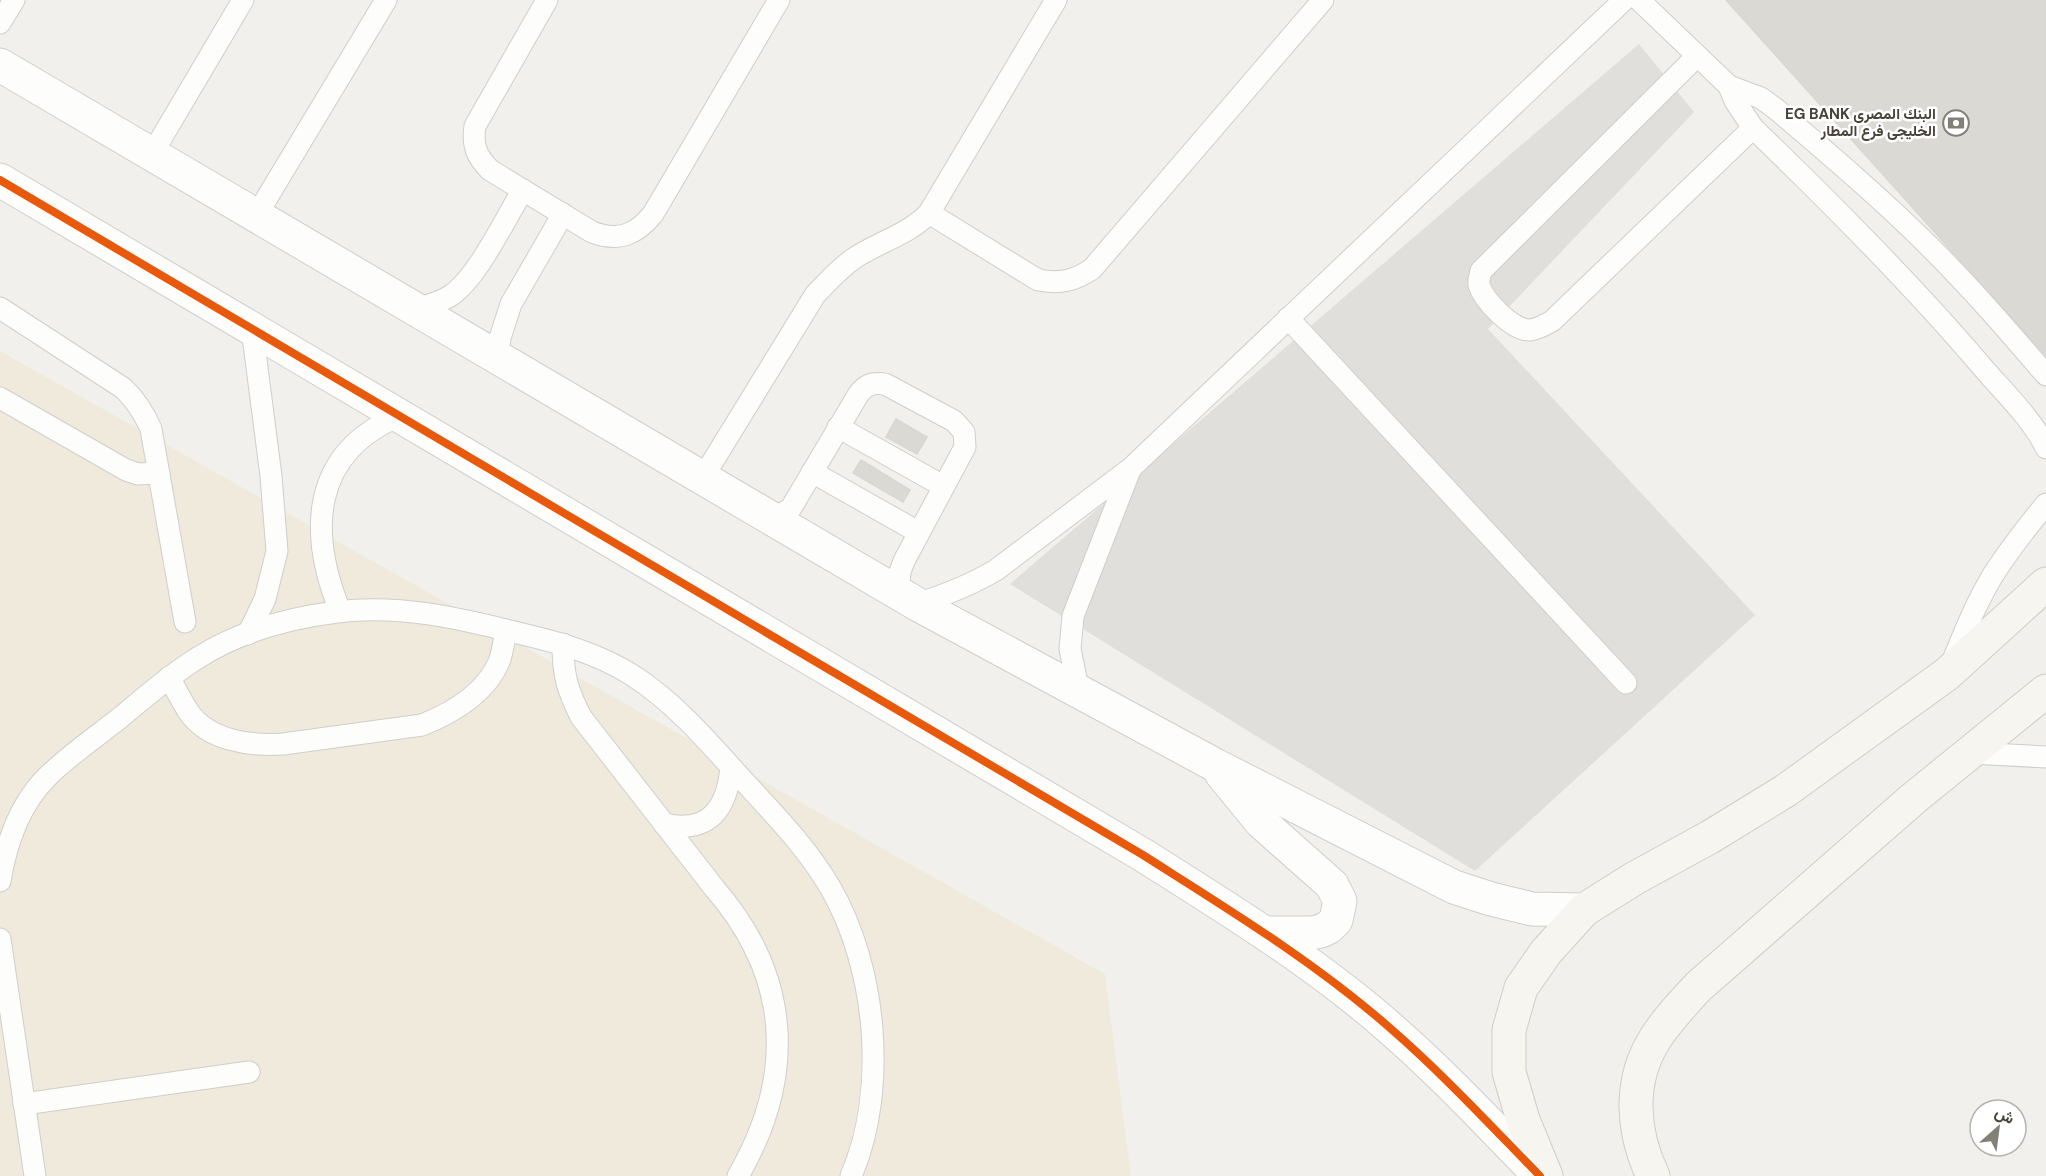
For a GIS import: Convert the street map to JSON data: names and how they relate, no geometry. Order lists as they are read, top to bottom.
{
  "places": {
    "bank": ["EG BANK البنك المصرى الخليجى فرع المطار"]
  },
  "north": "top right"
}
